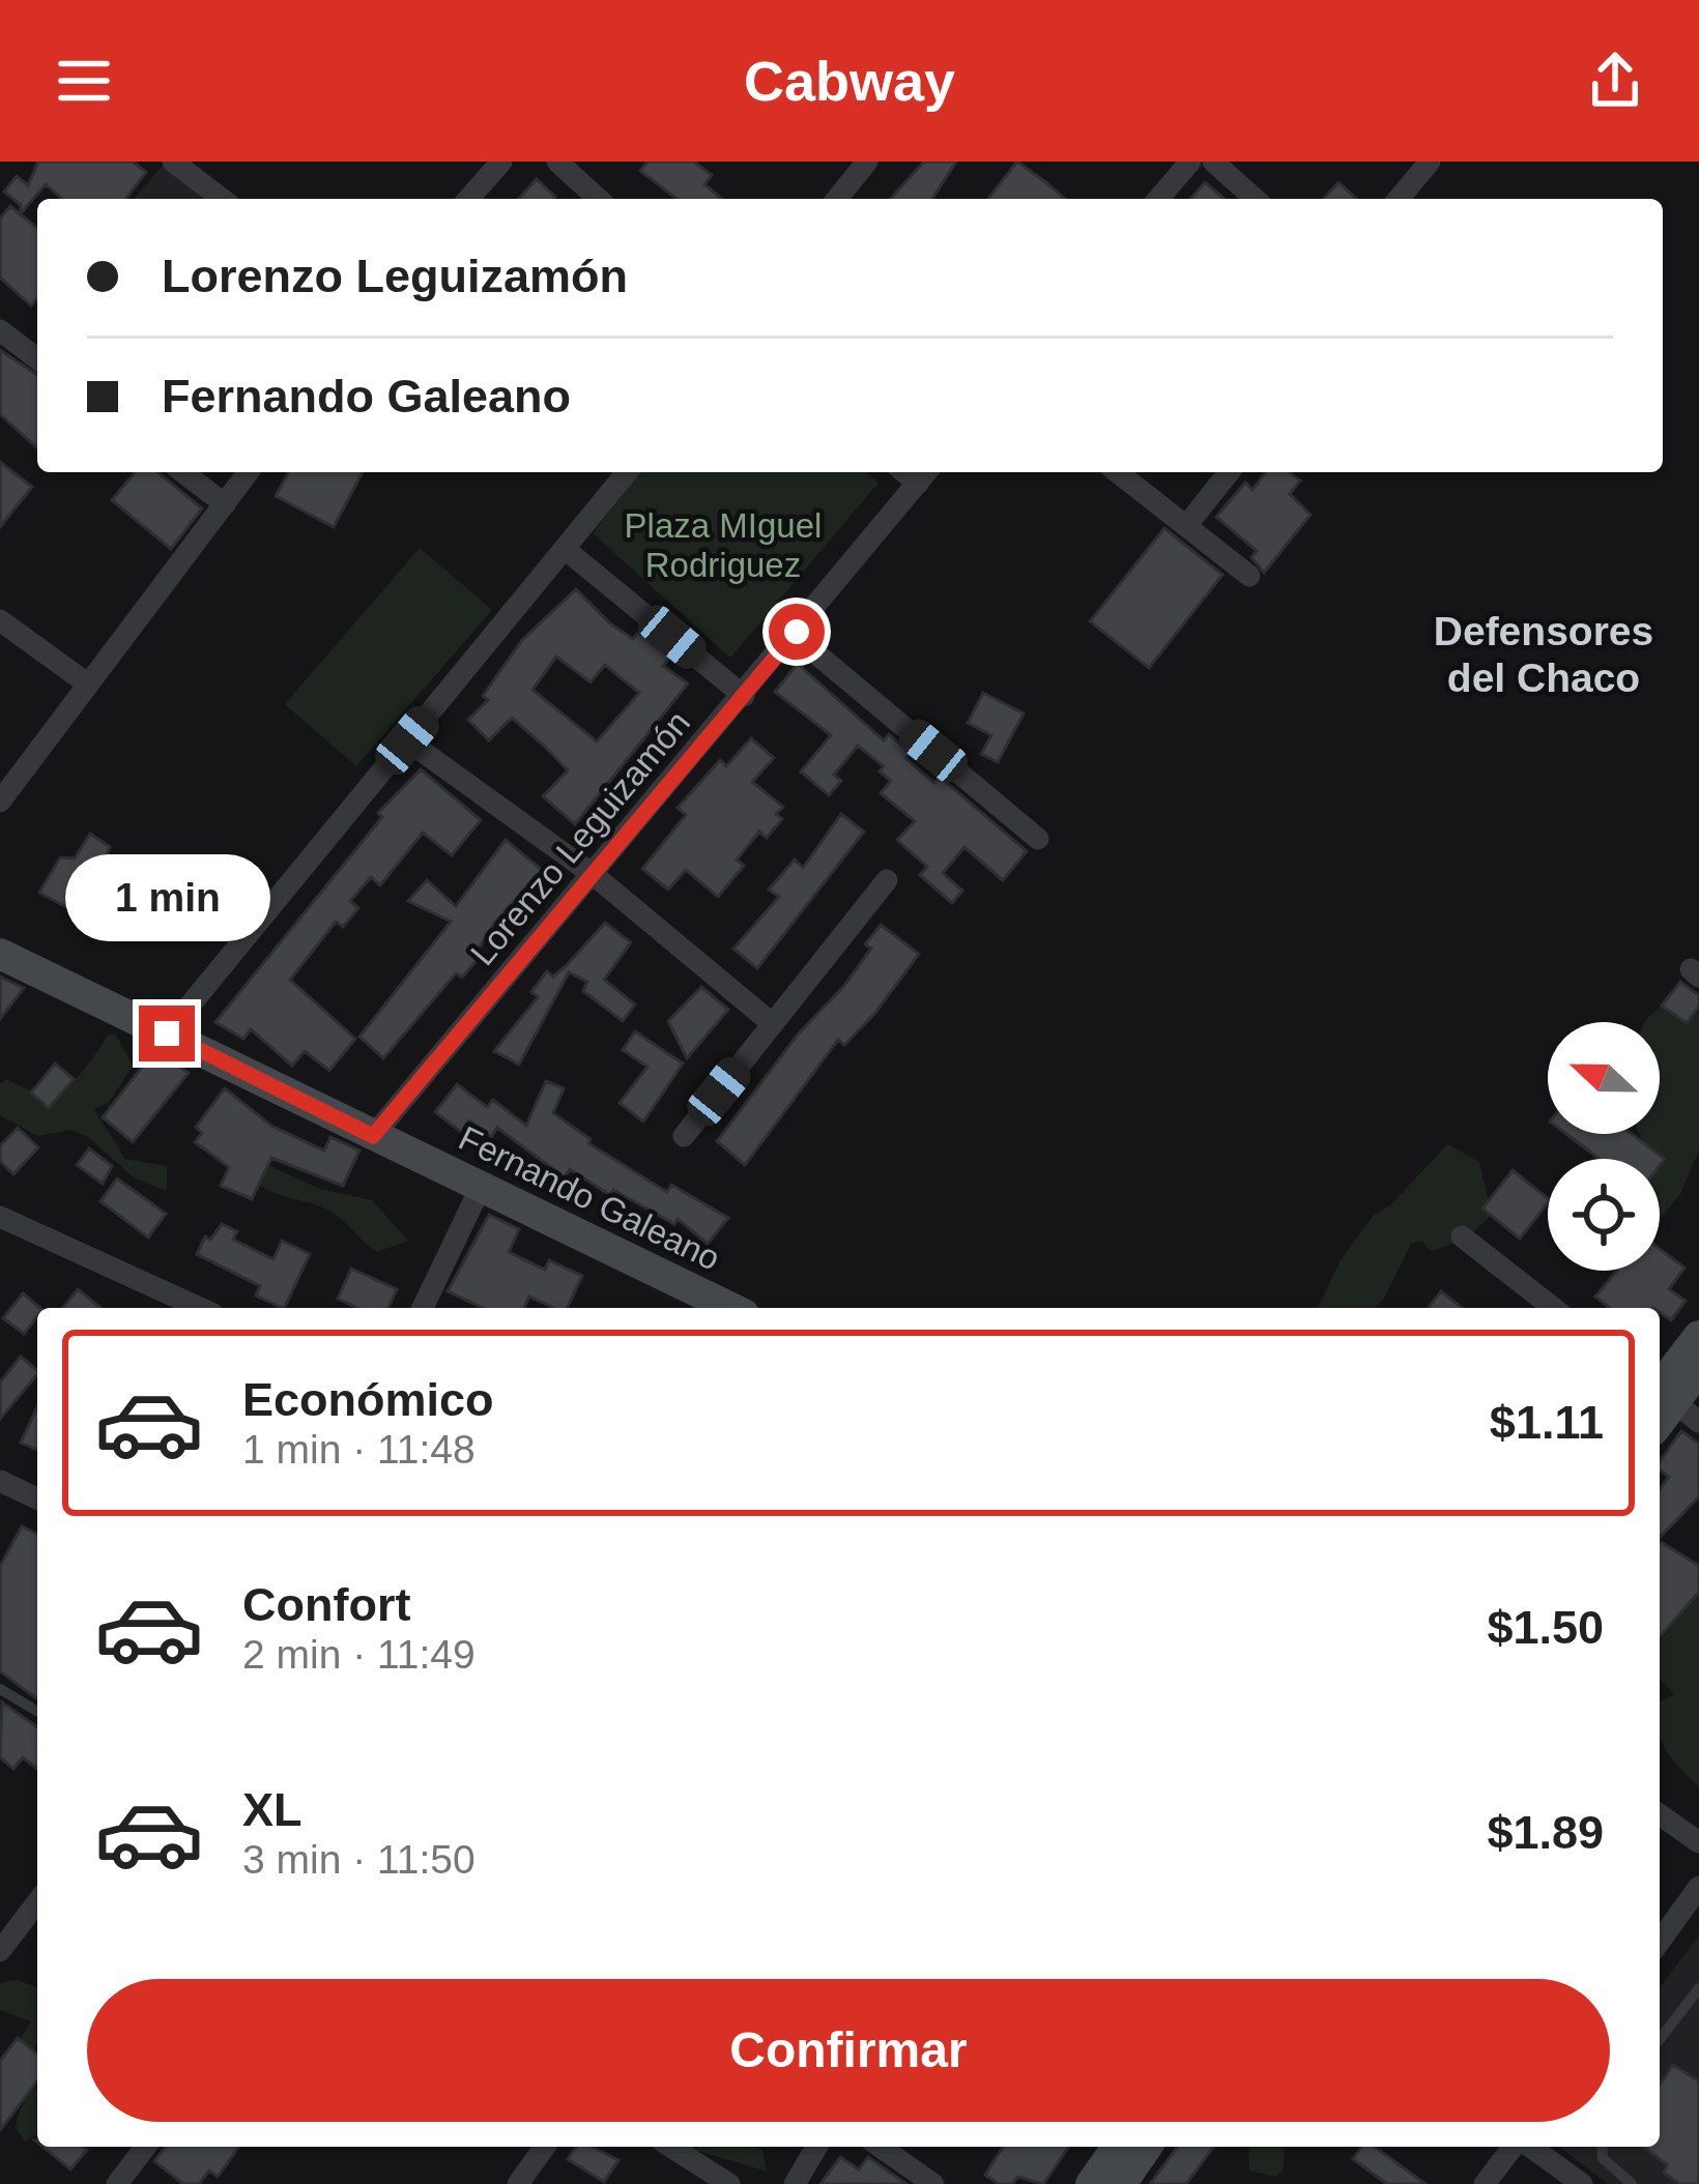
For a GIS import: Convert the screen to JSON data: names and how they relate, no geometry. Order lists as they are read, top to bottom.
{
  "streets": {
    "street": ["Lorenzo Leguizamón", "Fernando Galeano"]
  },
  "crossings": [
    ["Lorenzo Leguizamón", "Fernando Galeano"]
  ],
  "districts": ["Defensores del Chaco"],
  "parks": ["Plaza MIguel Rodriguez"],
  "north": "left",
  "page": {
    "header": "Cabway",
    "banner": ["Lorenzo Leguizamón", "Fernando Galeano"],
    "bubble": "1 min",
    "list": [
      {
        "name": "Económico",
        "note": "1 min · 11:48",
        "value": "$1.11"
      },
      {
        "name": "Confort",
        "note": "2 min · 11:49",
        "value": "$1.50"
      },
      {
        "name": "XL",
        "note": "3 min · 11:50",
        "value": "$1.89"
      }
    ],
    "buttons": "Confirmar"
  }
}
